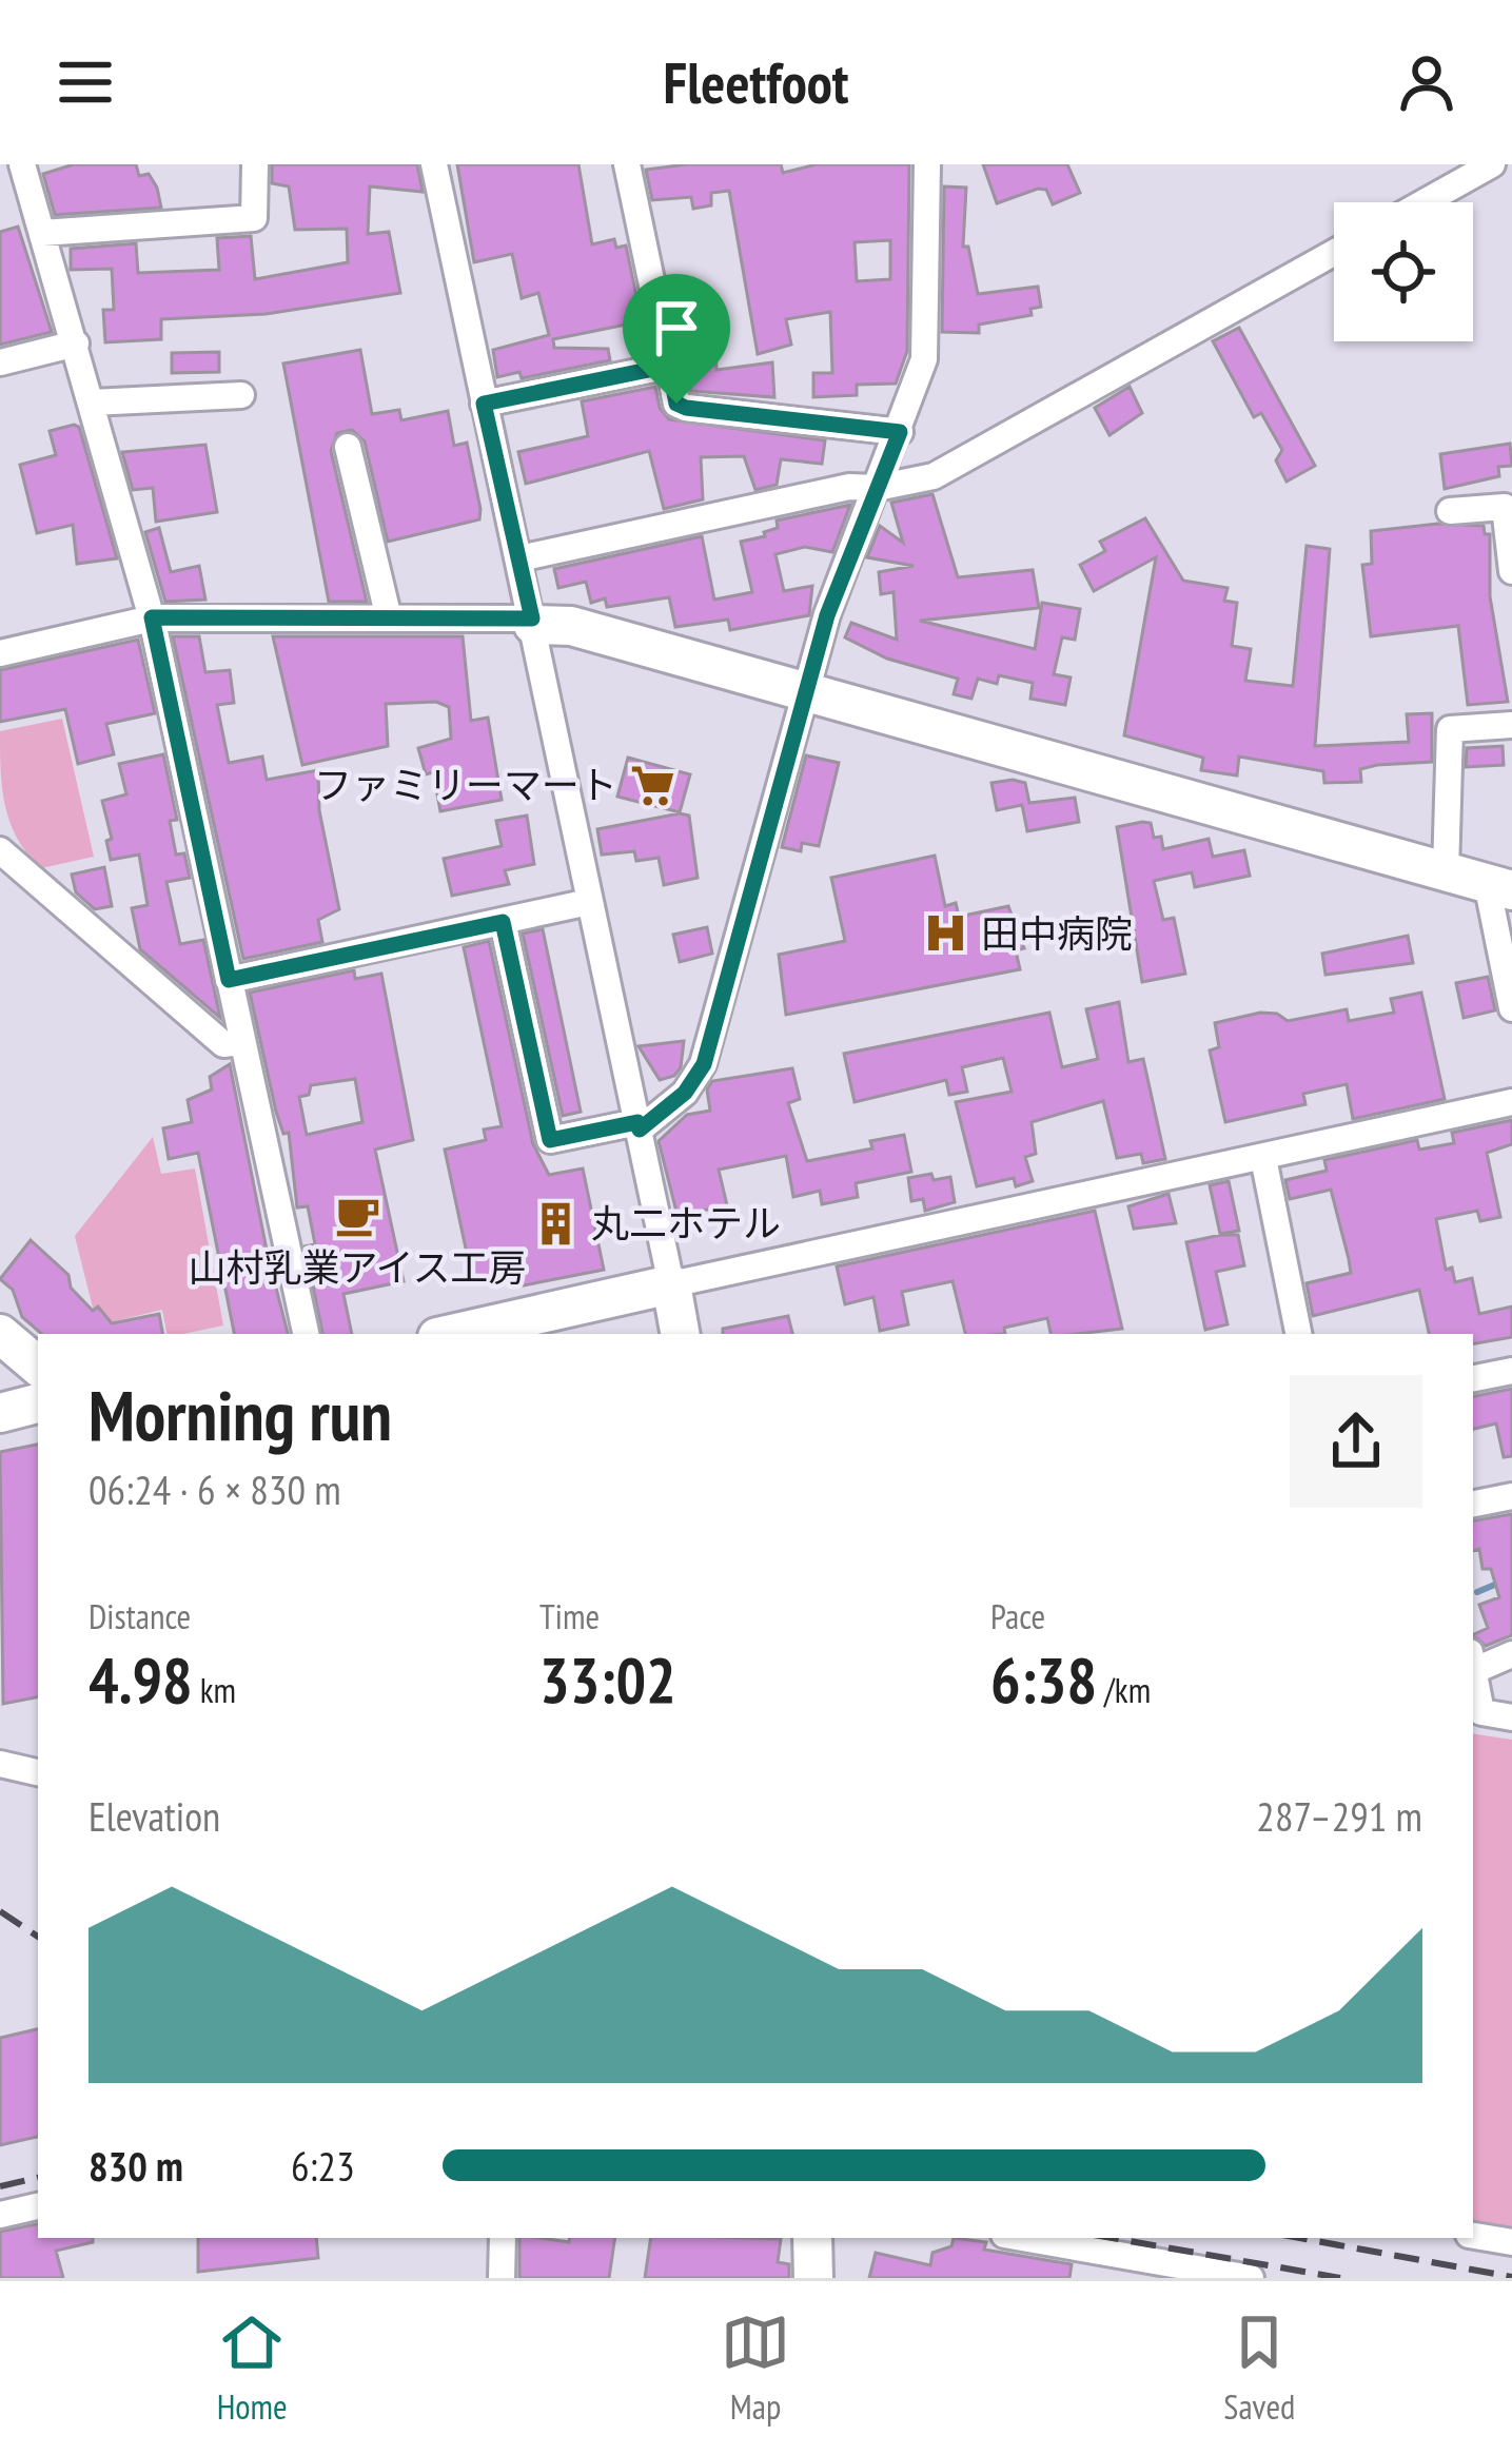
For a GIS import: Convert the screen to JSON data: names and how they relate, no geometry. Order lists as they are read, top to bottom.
{
  "places": {
    "supermarket": ["ファミリーマート"],
    "hospital": ["田中病院"],
    "cafe": ["山村乳業アイス工房"],
    "building": ["丸二ホテル"]
  },
  "page": {
    "header": "Fleetfoot",
    "heading": ["Morning run", "06:24 · 6 × 830 m"],
    "stats": [
      ["Distance", "4.98 km"],
      ["Time", "33:02"],
      ["Pace", "6:38 /km"]
    ],
    "chart": ["Elevation", "287–291 m"],
    "list": [
      {
        "name": "830 m",
        "note": "6:23"
      }
    ],
    "tabs": ["Home", "Map", "Saved"]
  }
}
